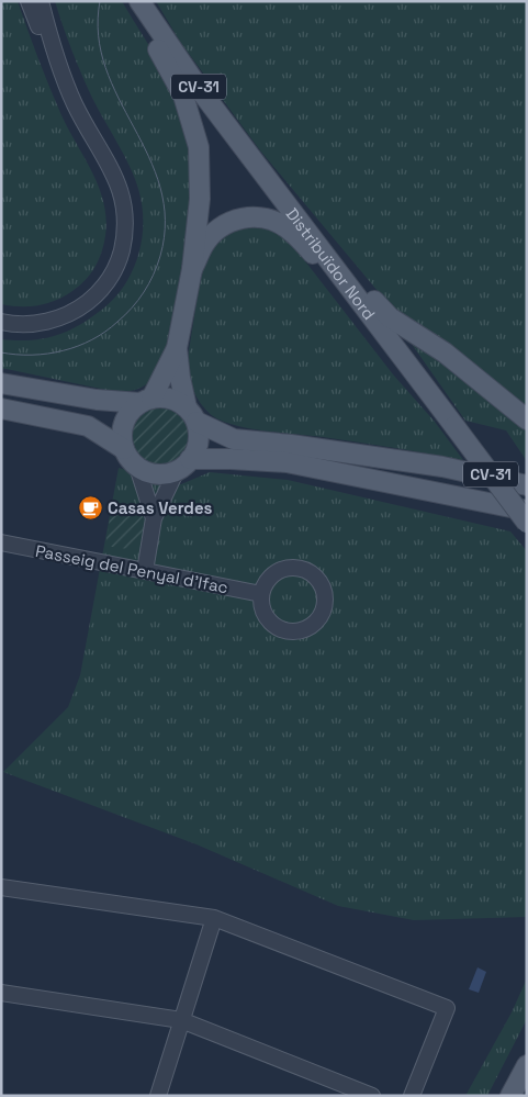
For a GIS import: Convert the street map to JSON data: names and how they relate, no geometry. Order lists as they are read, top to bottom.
{
  "streets": {
    "main road": ["CV-31", "Distribuïdor Nord"],
    "street": ["Passeig del Penyal d'Ifac"]
  },
  "places": {
    "cafe": ["Casas Verdes"]
  }
}
